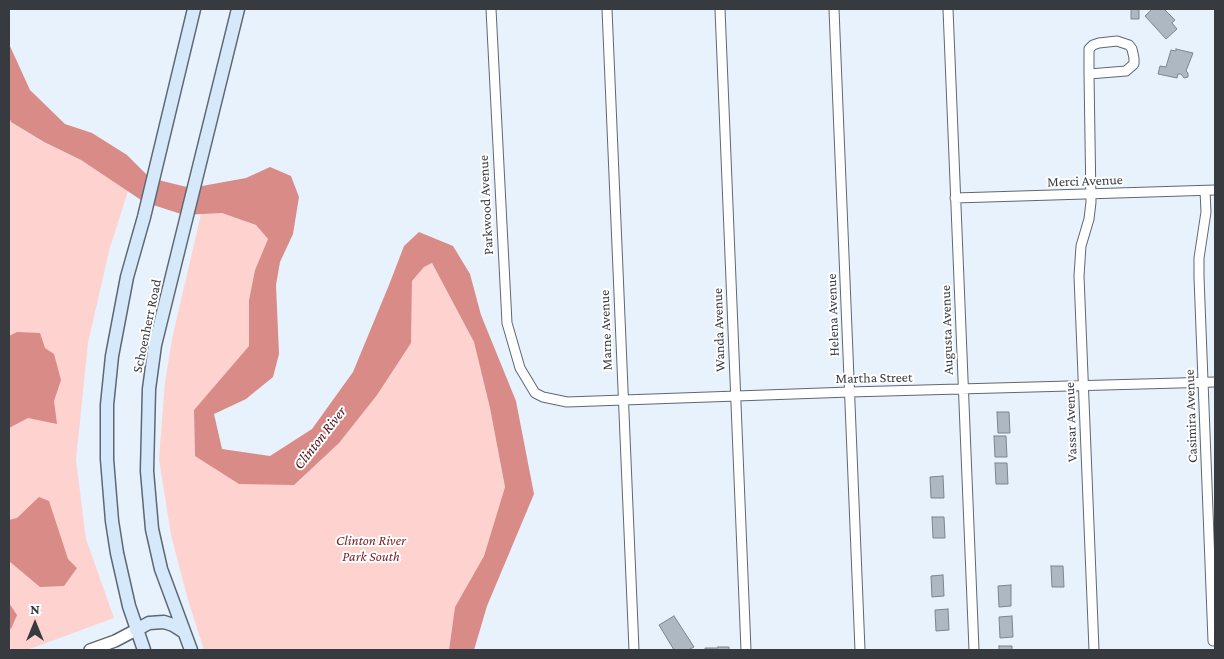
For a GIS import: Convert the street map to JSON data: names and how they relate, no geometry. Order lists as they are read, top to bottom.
{
  "streets": {
    "main road": ["Schoenherr Road"],
    "street": [
      "Merci Avenue",
      "Parkwood Avenue",
      "Helena Avenue",
      "Marne Avenue",
      "Wanda Avenue",
      "Augusta Avenue",
      "Martha Street",
      "Casimira Avenue",
      "Vassar Avenue"
    ]
  },
  "crossings": [
    ["Merci Avenue", "Augusta Avenue"],
    ["Merci Avenue", "Casimira Avenue"],
    ["Merci Avenue", "Vassar Avenue"],
    ["Parkwood Avenue", "Martha Street"],
    ["Helena Avenue", "Martha Street"],
    ["Marne Avenue", "Martha Street"],
    ["Wanda Avenue", "Martha Street"],
    ["Augusta Avenue", "Martha Street"],
    ["Martha Street", "Casimira Avenue"],
    ["Martha Street", "Vassar Avenue"]
  ],
  "water": ["Clinton River"],
  "parks": ["Clinton River Park South"],
  "north": "top"
}
